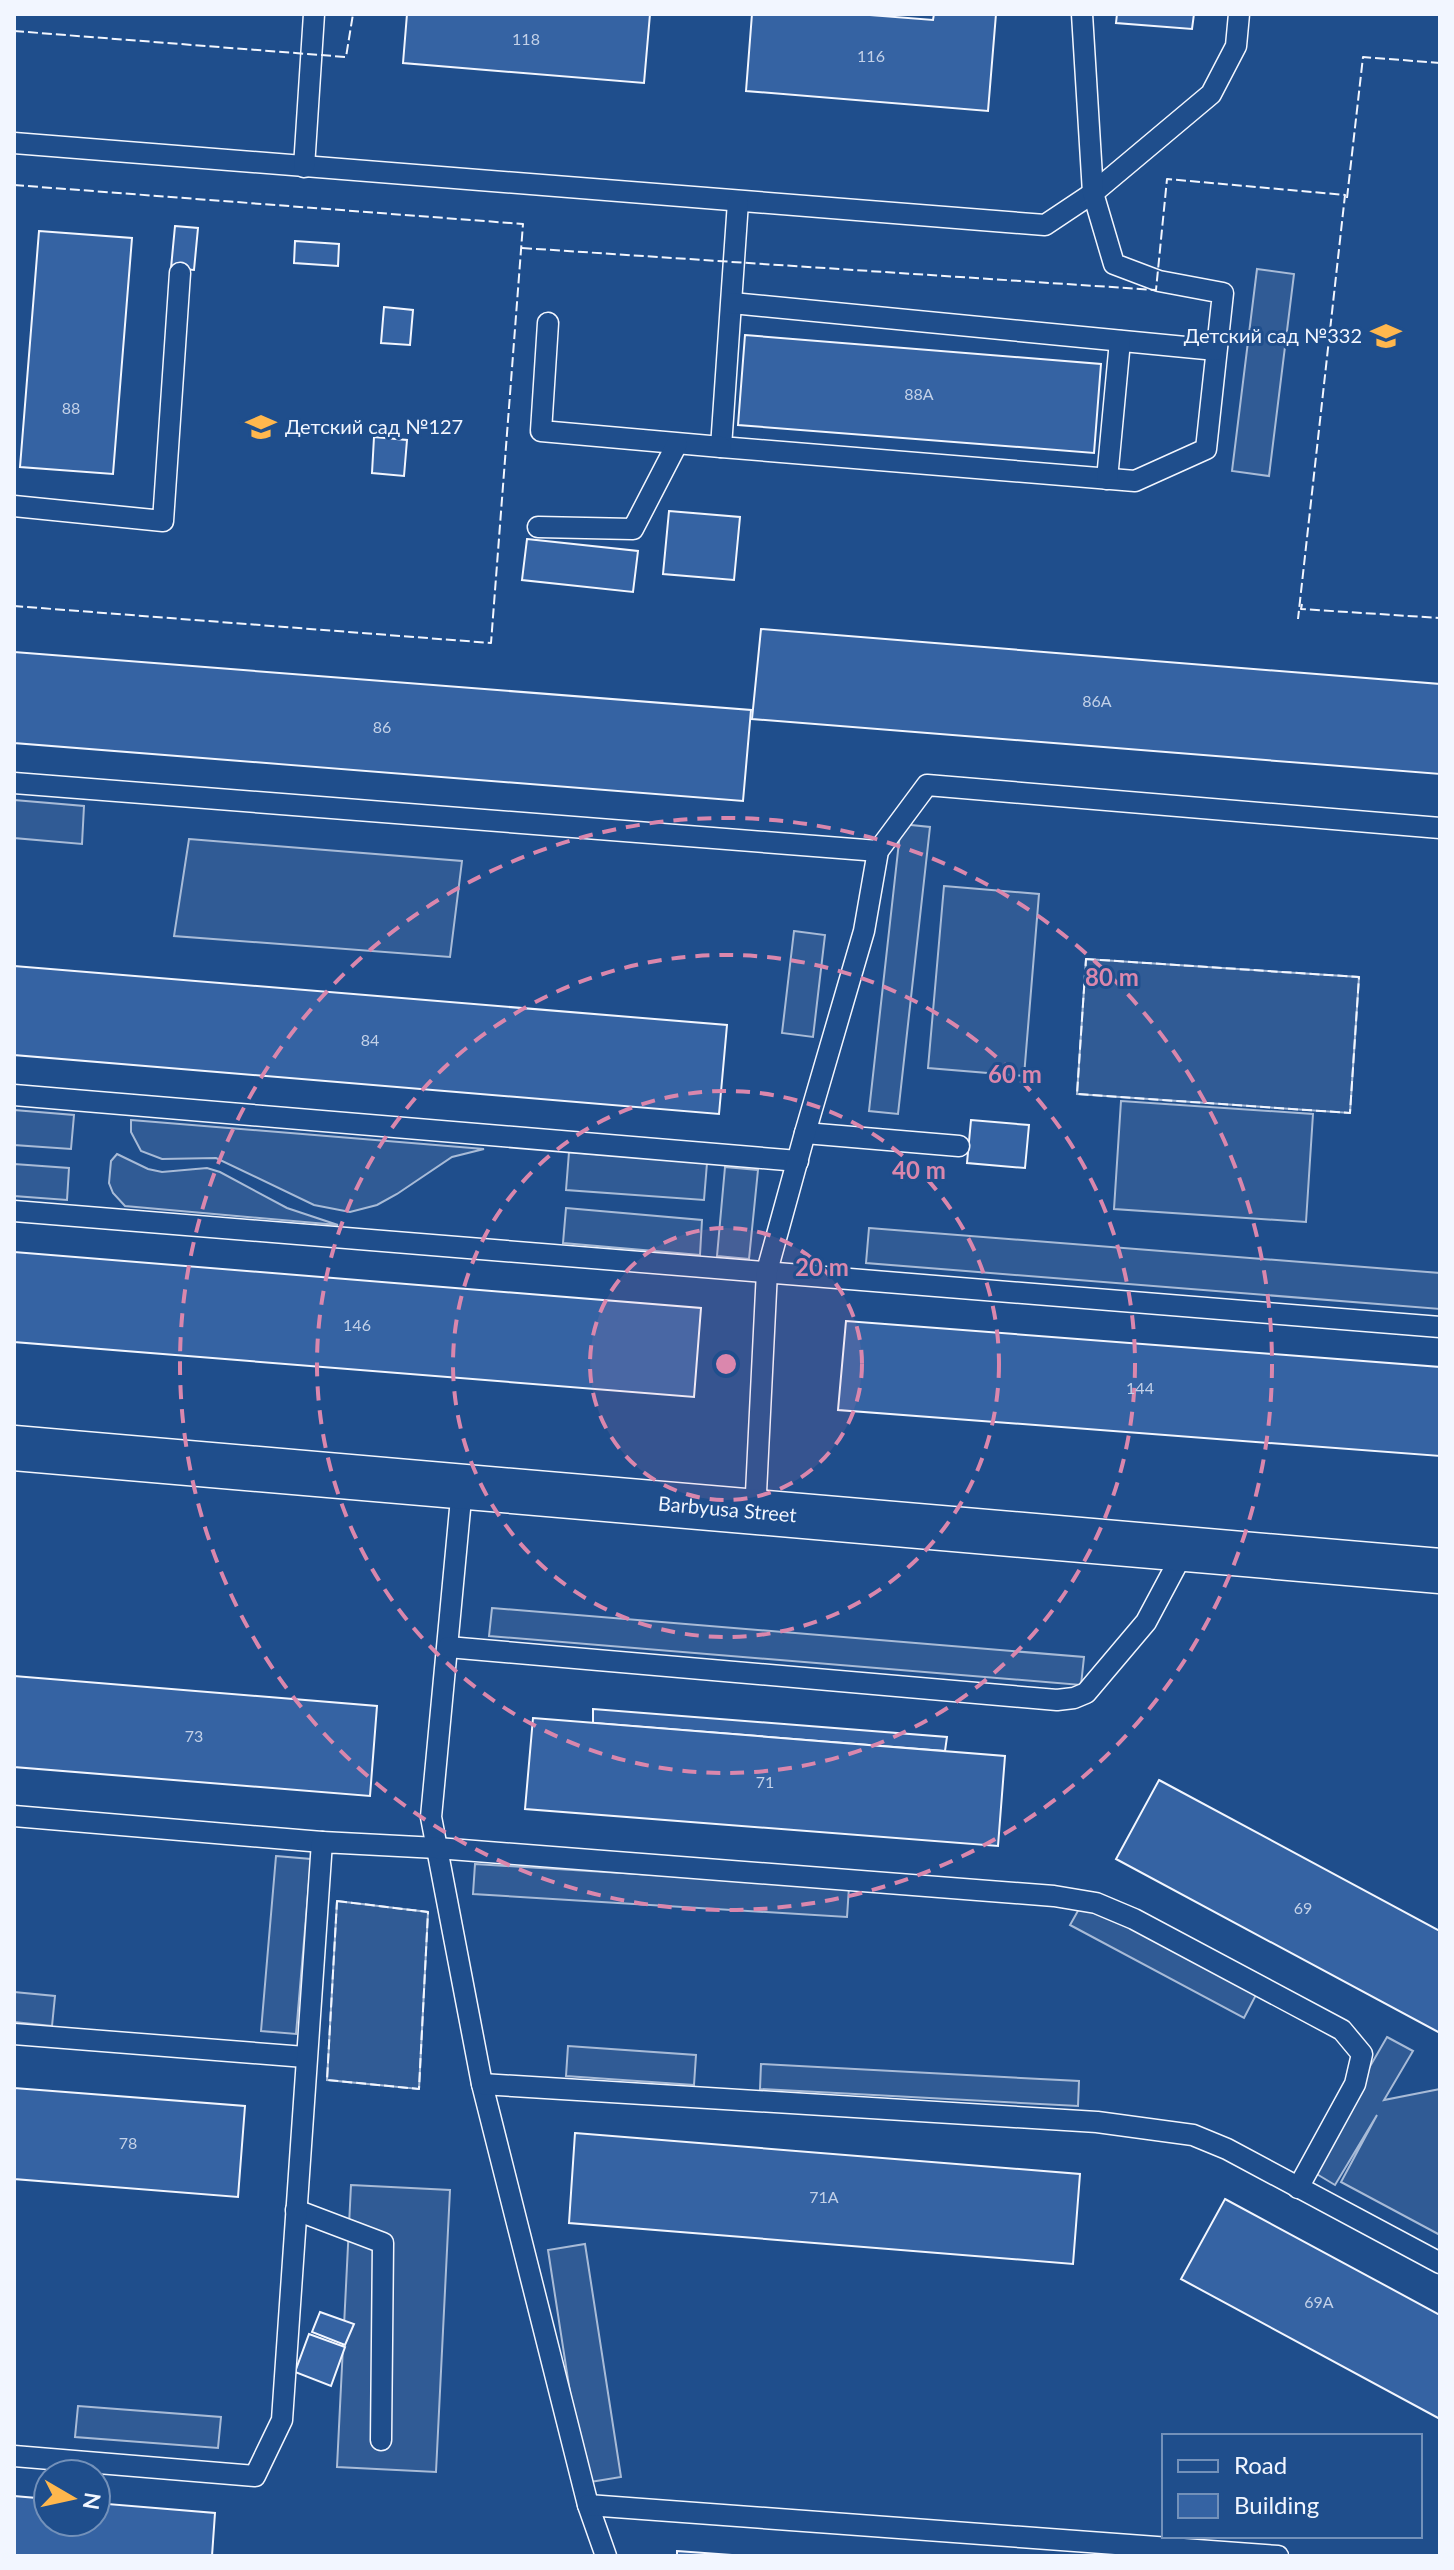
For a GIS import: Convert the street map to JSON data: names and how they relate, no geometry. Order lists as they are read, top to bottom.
{
  "streets": {
    "street": ["Barbyusa Street"]
  },
  "places": {
    "school or university": ["Детский сад №332", "Детский сад №127"]
  },
  "house_numbers": [
    "118",
    "116",
    "88А",
    "88",
    "86А",
    "86",
    "84",
    "146",
    "144",
    "73",
    "71",
    "69",
    "78",
    "71А",
    "69А"
  ],
  "legend": ["Road", "Building"],
  "north": "right",
  "rings": [
    "80 m",
    "60 m",
    "40 m",
    "20 m"
  ]
}
